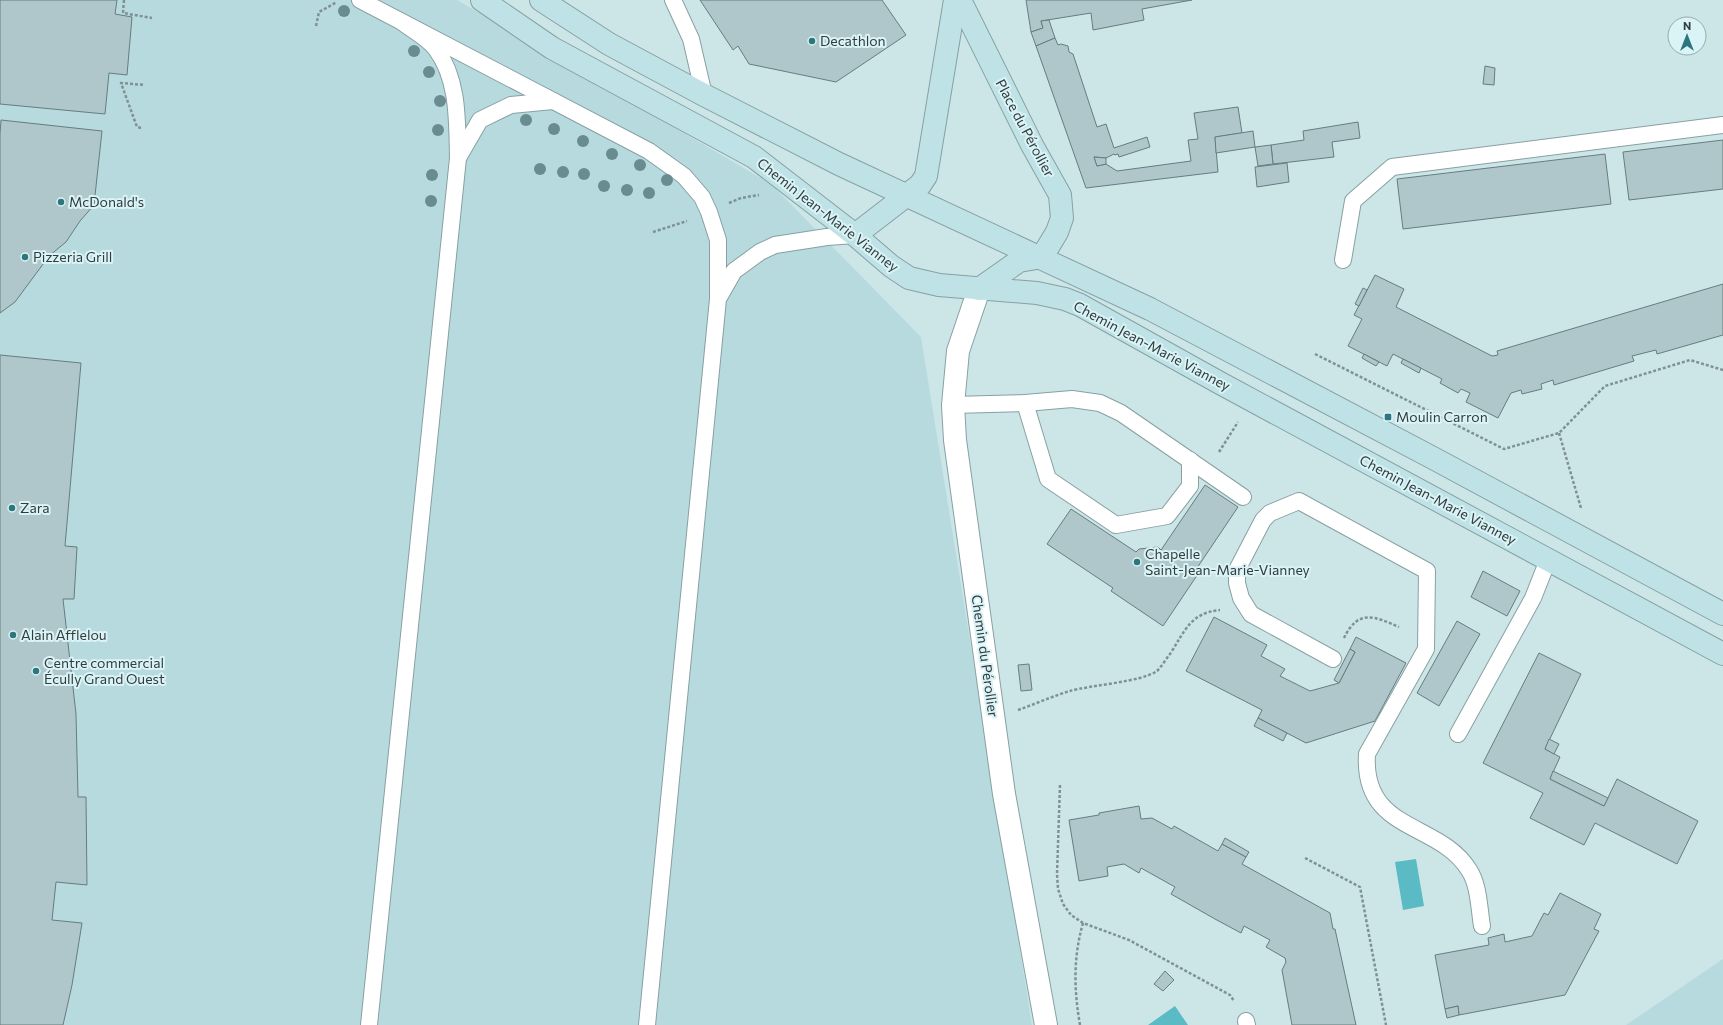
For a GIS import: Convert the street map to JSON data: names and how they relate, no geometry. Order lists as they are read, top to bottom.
{
  "streets": {
    "street": ["Place du Pérollier", "Chemin Jean-Marie Vianney", "Chemin du Pérollier"]
  },
  "crossings": [
    ["Place du Pérollier", "Chemin Jean-Marie Vianney"],
    ["Chemin Jean-Marie Vianney", "Chemin du Pérollier"]
  ],
  "places": {
    "other": [
      "Decathlon",
      "McDonald's",
      "Pizzeria Grill",
      "Zara",
      "Chapelle Saint-Jean-Marie-Vianney",
      "Alain Afflelou",
      "Centre commercial Écully Grand Ouest"
    ],
    "transit": ["Moulin Carron"]
  },
  "north": "top"
}
